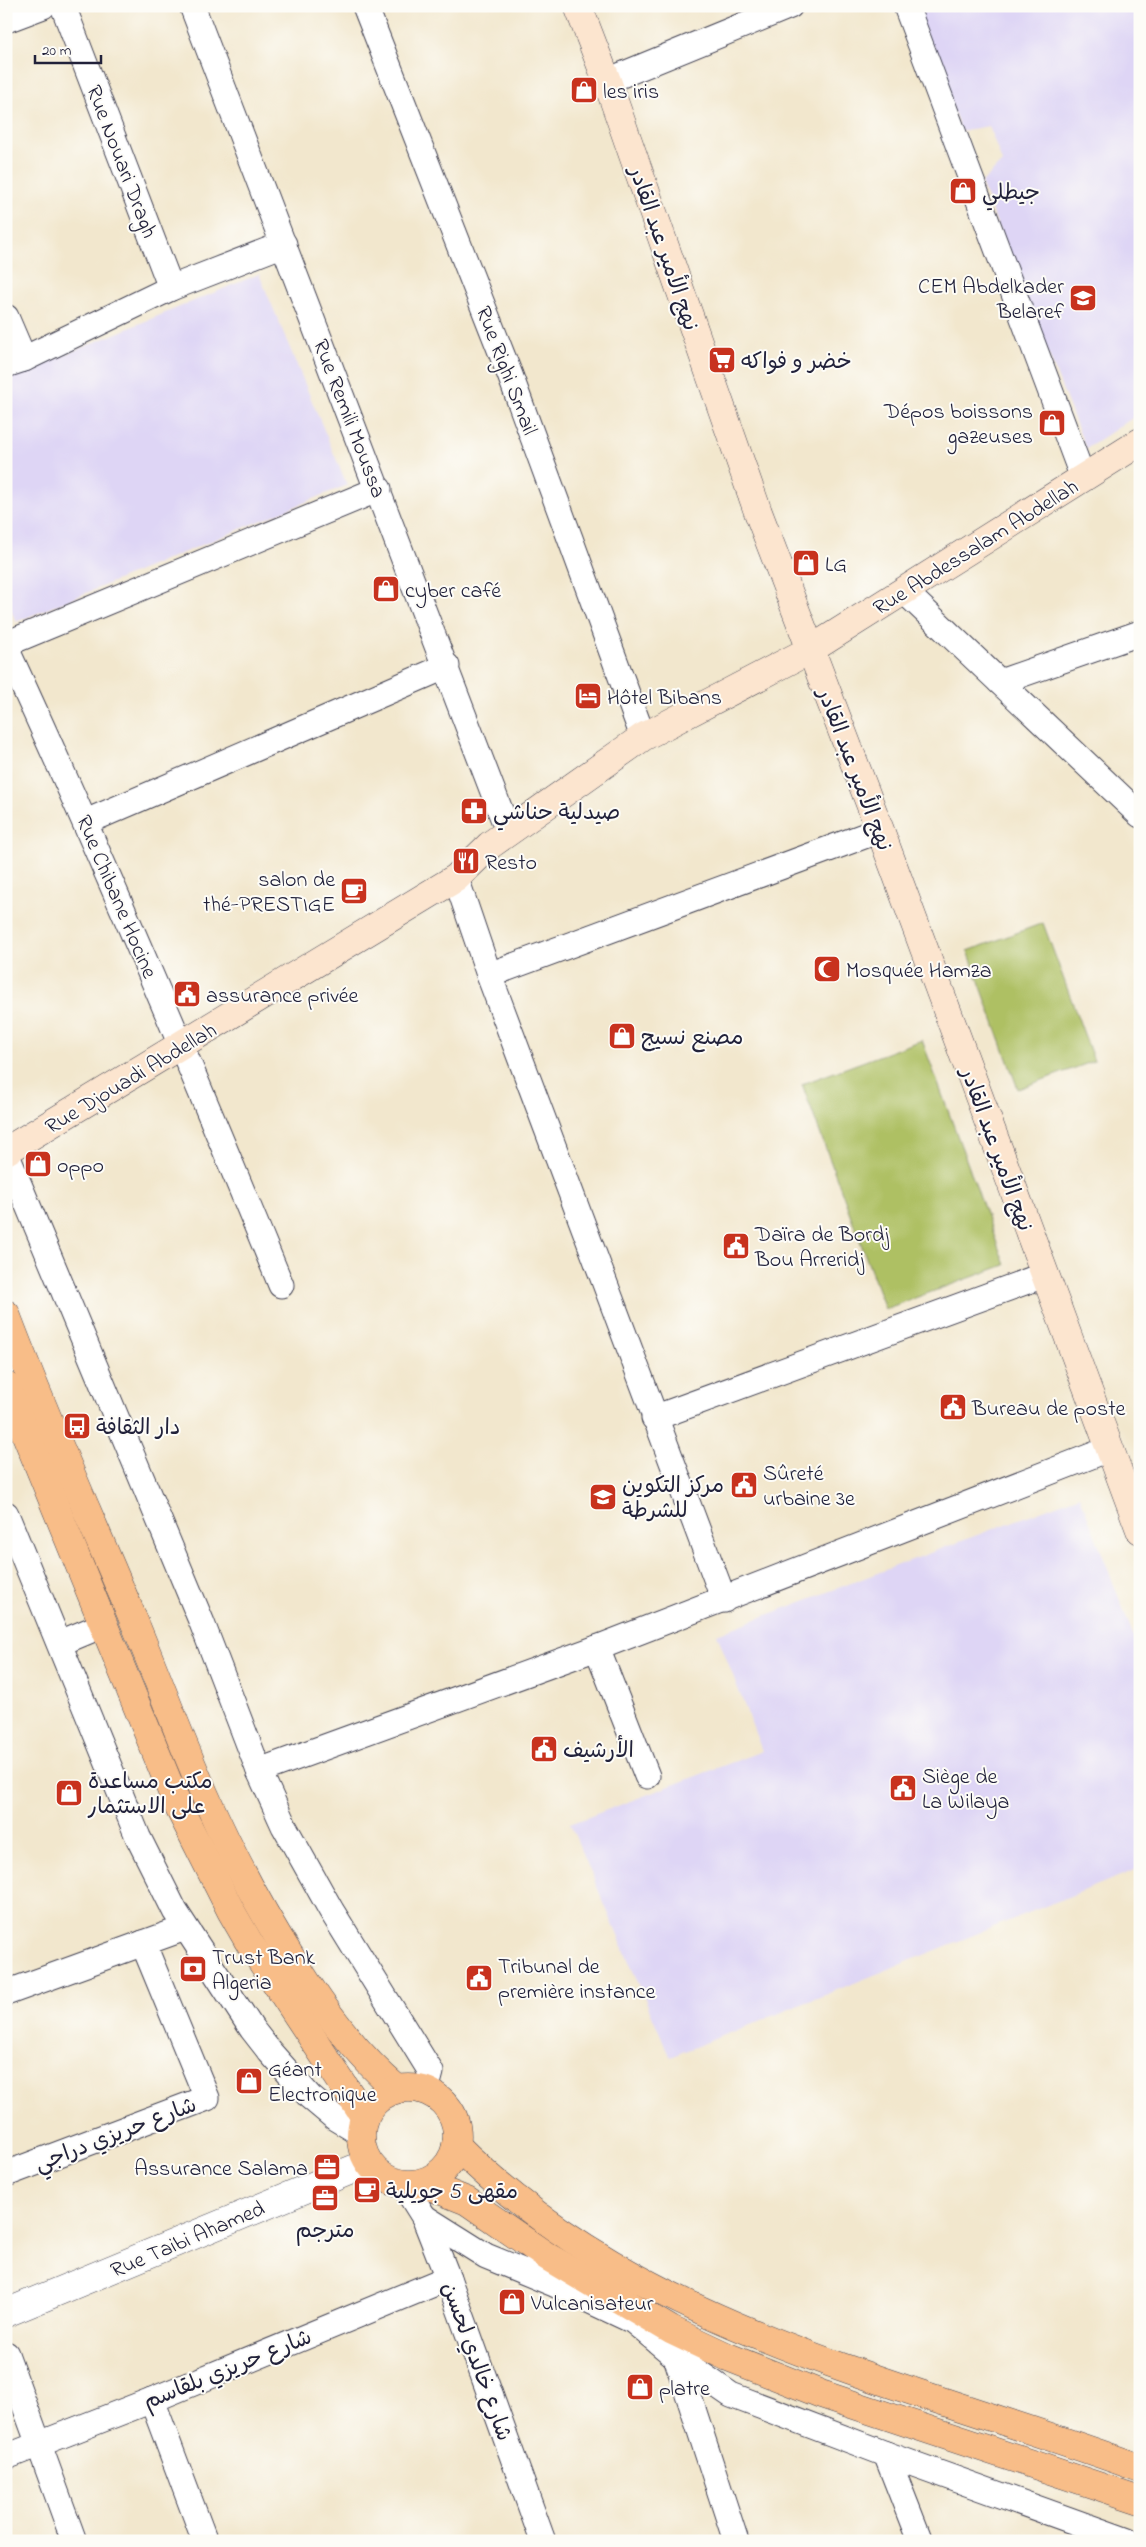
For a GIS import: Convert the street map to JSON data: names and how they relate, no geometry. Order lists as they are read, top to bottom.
{
  "streets": {
    "main road": ["نهج الأمير عبد القادر", "Rue Abdessalam Abdellah", "Rue Djouadi Abdellah"],
    "street": [
      "Rue Nouari Dragh",
      "Rue Righi Smail",
      "Rue Remili Moussa",
      "Rue Chibane Hocine",
      "شارع حريزي دراجي",
      "Rue Taibi Ahamed",
      "شارع خالدي لحسن",
      "شارع حريزي بلقاسم"
    ]
  },
  "crossings": [
    ["نهج الأمير عبد القادر", "Rue Abdessalam Abdellah"],
    ["نهج الأمير عبد القادر", "Rue Djouadi Abdellah"],
    ["Rue Righi Smail", "Rue Djouadi Abdellah"],
    ["Rue Remili Moussa", "Rue Djouadi Abdellah"],
    ["Rue Abdessalam Abdellah", "Rue Djouadi Abdellah"],
    ["Rue Chibane Hocine", "Rue Djouadi Abdellah"],
    ["Rue Taibi Ahamed", "شارع خالدي لحسن"],
    ["شارع خالدي لحسن", "شارع حريزي بلقاسم"]
  ],
  "places": {
    "shop": [
      "les iris",
      "جيطلي",
      "Dépos boissons gazeuses",
      "LG",
      "cyber café",
      "مصنع نسيج",
      "oppo",
      "مكتب مساعدة على الاستثمار",
      "Géant Electronique",
      "Vulcanisateur",
      "platre"
    ],
    "school or university": ["CEM Abdelkader Belaref", "مركز التكوين للشرطة"],
    "supermarket": ["خضر و فواكه"],
    "hotel": ["Hôtel Bibans"],
    "pharmacy": ["صيدلية حناشي"],
    "restaurant": ["Resto"],
    "cafe": ["salon de thé-PRESTIGE", "مقهى 5 جويلية"],
    "mosque": ["Mosquée Hamza"],
    "public building": [
      "assurance privée",
      "Daïra de Bordj Bou Arreridj",
      "Bureau de poste",
      "Sûreté urbaine 3e",
      "الأرشيف",
      "Siège de La Wilaya",
      "Tribunal de première instance"
    ],
    "bus stop": ["دار الثقافة"],
    "bank": ["Trust Bank Algeria"],
    "office": ["Assurance Salama", "مترجم"]
  },
  "scale_bar": "20 m"
}
